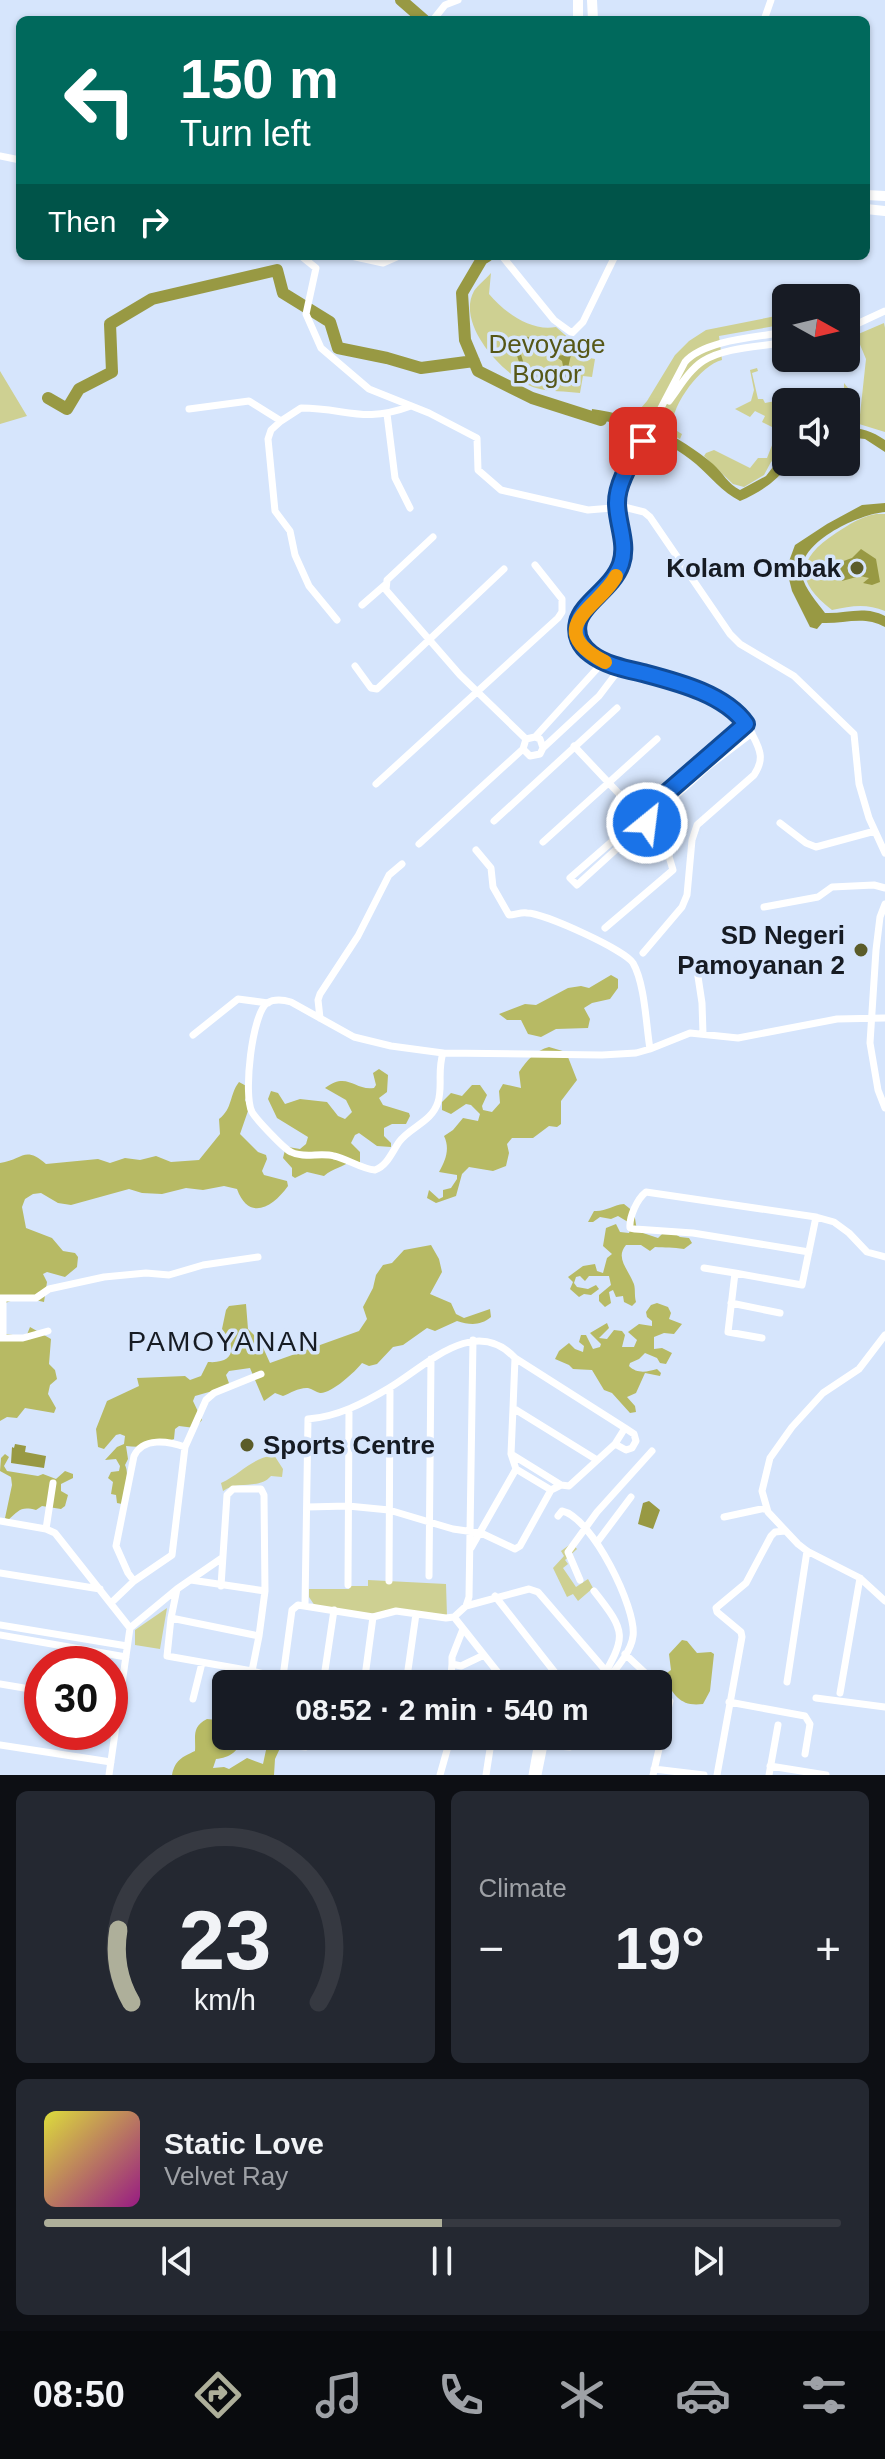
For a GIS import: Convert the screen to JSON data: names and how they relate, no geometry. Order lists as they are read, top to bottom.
{
  "districts": ["PAMOYANAN"],
  "parks": ["Devoyage Bogor"],
  "places": ["Kolam Ombak", "SD Negeri Pamoyanan 2", "Sports Centre"],
  "north": "right",
  "page": {
    "turn": ["150 m", "Turn left"],
    "then": "Then",
    "limit": "30",
    "trip": "08:52 · 2 min · 540 m",
    "tile": "Climate",
    "heat": ["−", "19°", "+"],
    "song": ["Static Love", "Velvet Ray"],
    "tabs": "08:50",
    "gauge": ["23", "km/h"]
  }
}
